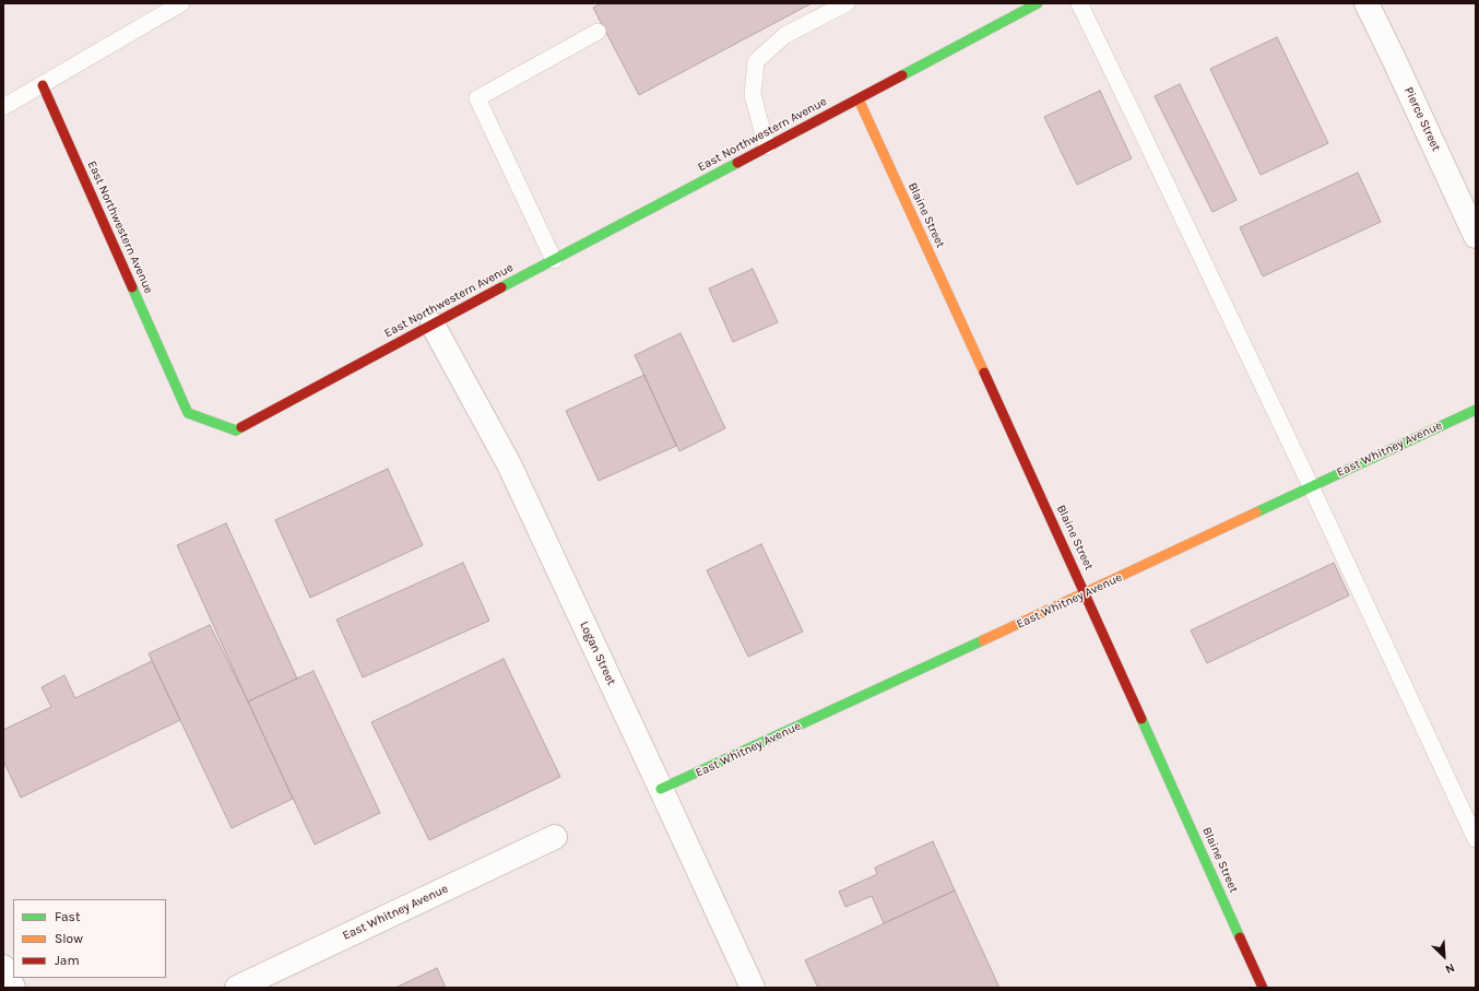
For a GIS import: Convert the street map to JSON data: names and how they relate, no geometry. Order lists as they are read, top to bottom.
{
  "streets": {
    "street": [
      "Pierce Street",
      "East Northwestern Avenue",
      "Blaine Street",
      "East Whitney Avenue",
      "Logan Street"
    ]
  },
  "crossings": [
    ["East Northwestern Avenue", "Blaine Street"],
    ["East Northwestern Avenue", "Logan Street"],
    ["Blaine Street", "East Whitney Avenue"],
    ["East Whitney Avenue", "Logan Street"]
  ],
  "legend": ["Fast", "Slow", "Jam"],
  "north": "bottom right"
}
